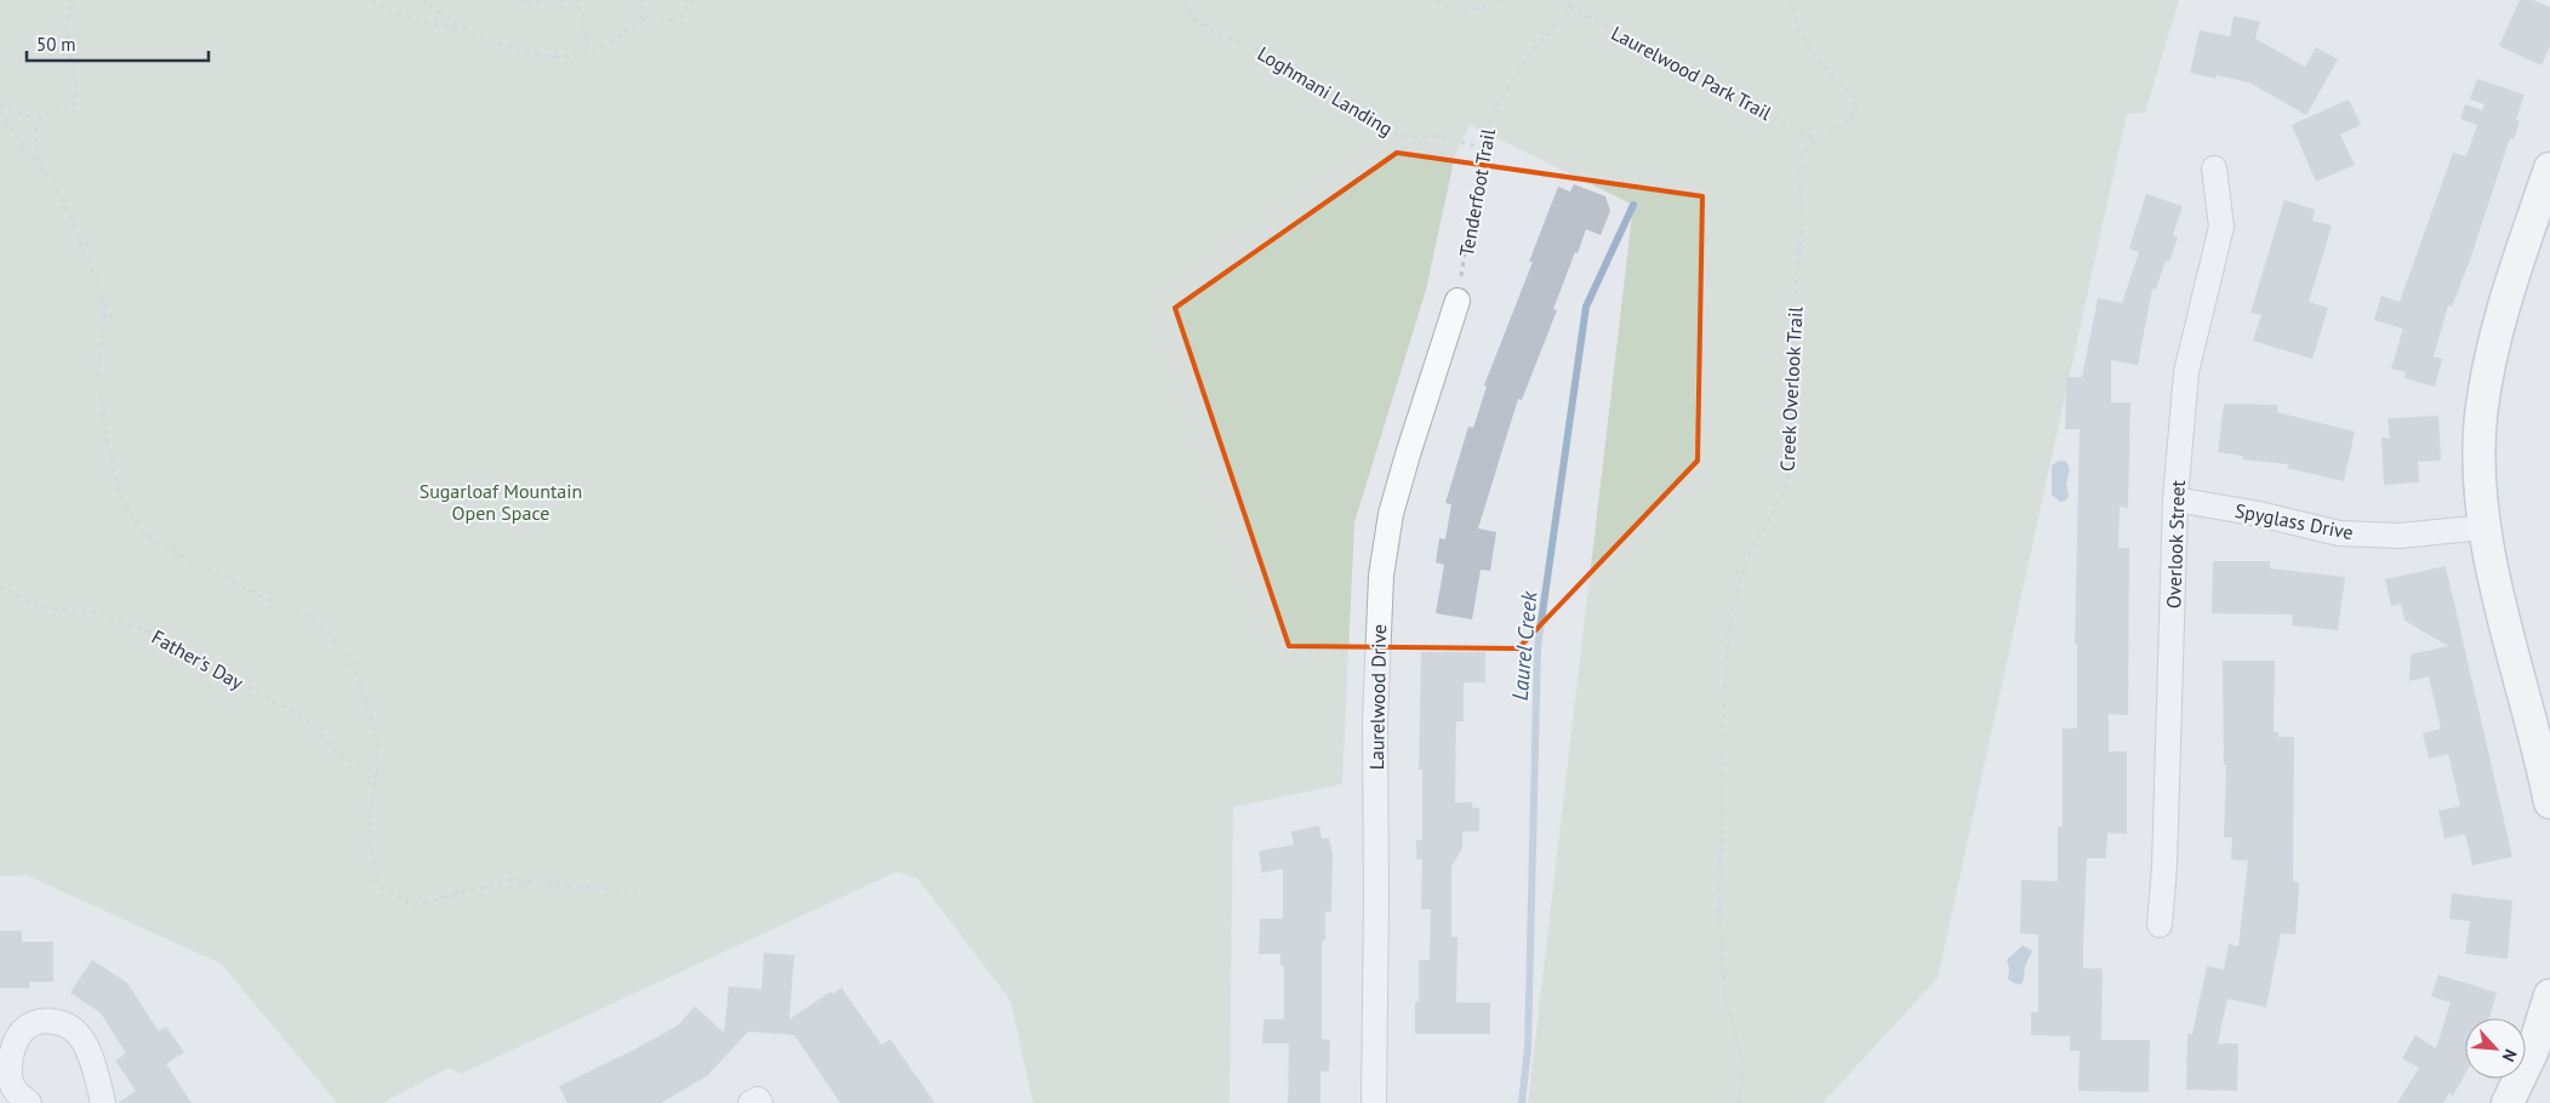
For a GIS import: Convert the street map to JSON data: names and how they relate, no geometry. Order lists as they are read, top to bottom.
{
  "streets": {
    "street": ["Spyglass Drive", "Overlook Street", "Laurelwood Drive"],
    "path": [
      "Laurelwood Park Trail",
      "Loghmani Landing",
      "Tenderfoot Trail",
      "Creek Overlook Trail",
      "Father's Day"
    ]
  },
  "crossings": [
    ["Laurelwood Park Trail", "Tenderfoot Trail"],
    ["Laurelwood Park Trail", "Creek Overlook Trail"],
    ["Loghmani Landing", "Tenderfoot Trail"],
    ["Tenderfoot Trail", "Laurelwood Drive"],
    ["Spyglass Drive", "Overlook Street"]
  ],
  "water": ["Laurel Creek"],
  "parks": ["Sugarloaf Mountain Open Space"],
  "scale_bar": "50 m",
  "north": "bottom right"
}
